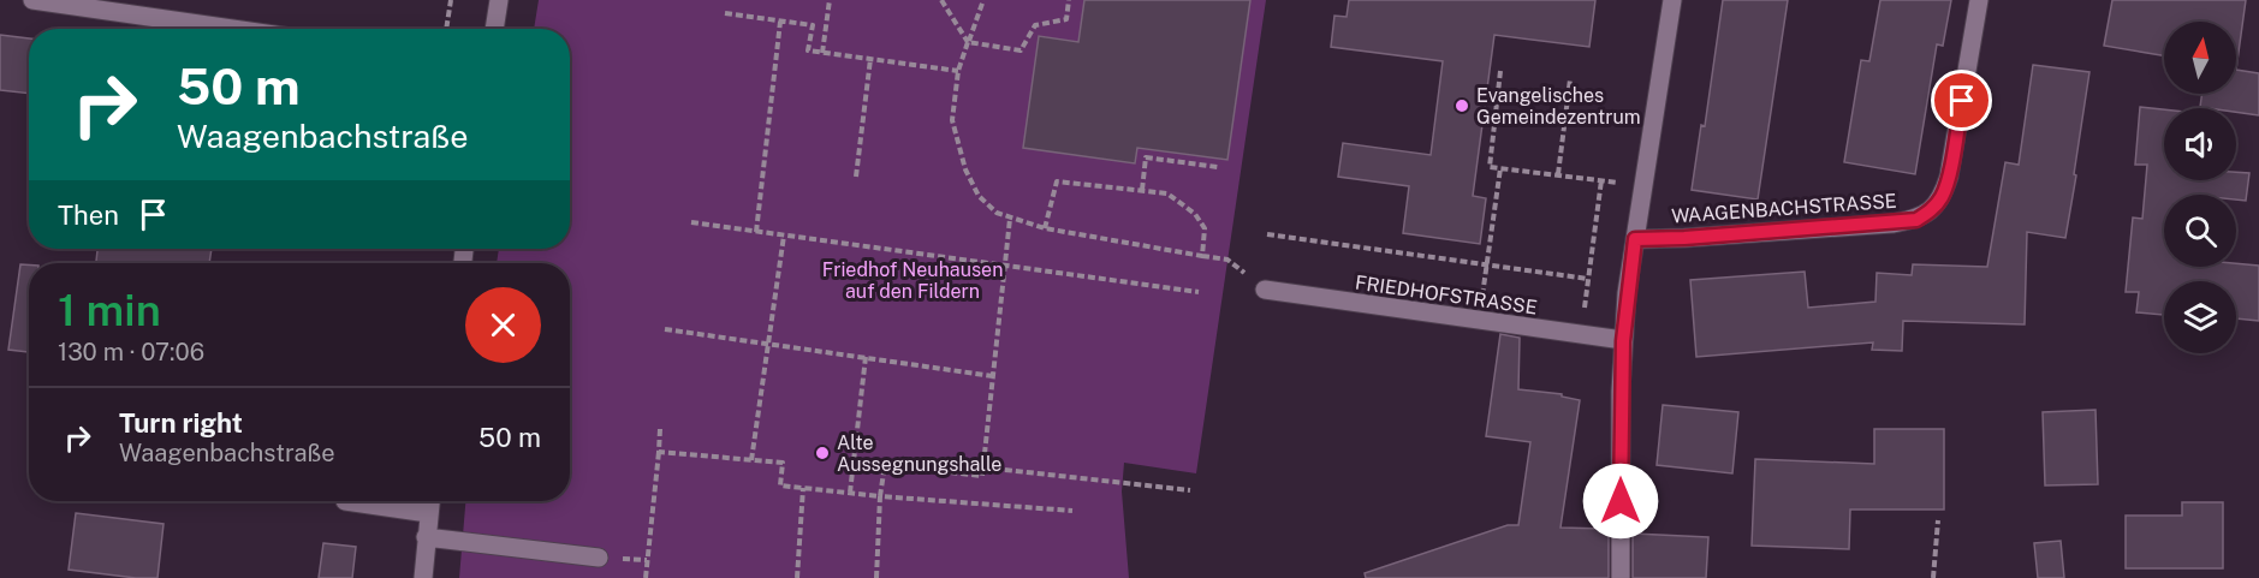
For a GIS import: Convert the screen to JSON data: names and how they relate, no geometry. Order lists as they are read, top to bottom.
{
  "streets": {
    "street": ["WAAGENBACHSTRASSE", "FRIEDHOFSTRASSE"]
  },
  "parks": ["Friedhof Neuhausen auf den Fildern"],
  "places": ["Evangelisches Gemeindezentrum", "Alte Aussegnungshalle"],
  "north": "top",
  "page": {
    "turn": ["50 m", "Waagenbachstraße"],
    "then": "Then",
    "heading": ["1 min", "130 m · 07:06"],
    "list": [
      {
        "name": "Turn right",
        "note": "Waagenbachstraße",
        "value": "50 m"
      }
    ]
  }
}
